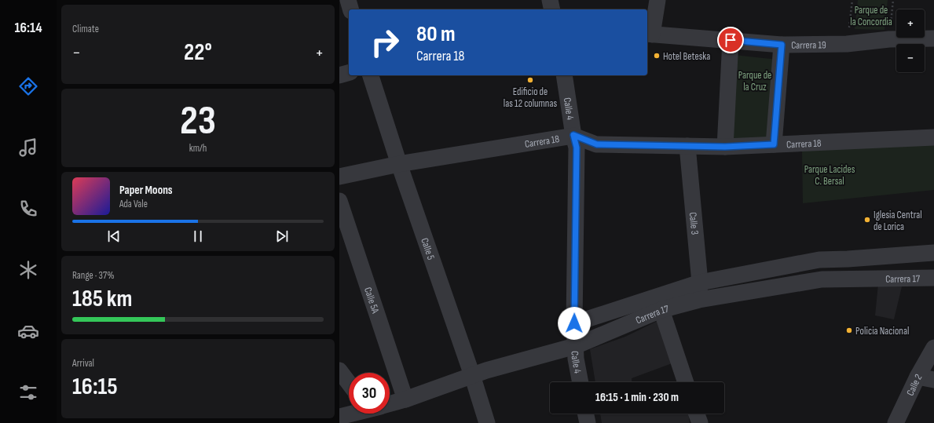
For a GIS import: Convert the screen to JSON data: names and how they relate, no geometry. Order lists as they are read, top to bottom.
{
  "streets": {
    "street": [
      "Carrera 19",
      "Calle 4",
      "Carrera 18",
      "Calle 3",
      "Calle 5",
      "Carrera 17",
      "Calle 5A",
      "Calle 2"
    ]
  },
  "crossings": [
    ["Calle 4", "Carrera 18"],
    ["Calle 4", "Carrera 17"],
    ["Carrera 18", "Calle 3"],
    ["Carrera 18", "Calle 5"],
    ["Calle 3", "Carrera 17"],
    ["Calle 5", "Carrera 17"],
    ["Carrera 17", "Calle 5A"]
  ],
  "parks": ["Parque de la Concordia", "Parque de la Cruz", "Parque Lacides C. Bersal"],
  "places": [
    "Hotel Beteska",
    "Edificio de las 12 columnas",
    "Iglesia Central de Lorica",
    "Policia Nacional"
  ],
  "page": {
    "tabs": "16:14",
    "tile": [
      "Climate",
      ["23", "km/h"],
      ["Range · 37%", "185 km"],
      ["Arrival", "16:15"]
    ],
    "map_buttons": ["+", "−"],
    "turn": ["80 m", "Carrera 18"],
    "heat": ["−", "22°", "+"],
    "song": ["Paper Moons", "Ada Vale"],
    "limit": "30",
    "trip": "16:15 · 1 min · 230 m"
  }
}
